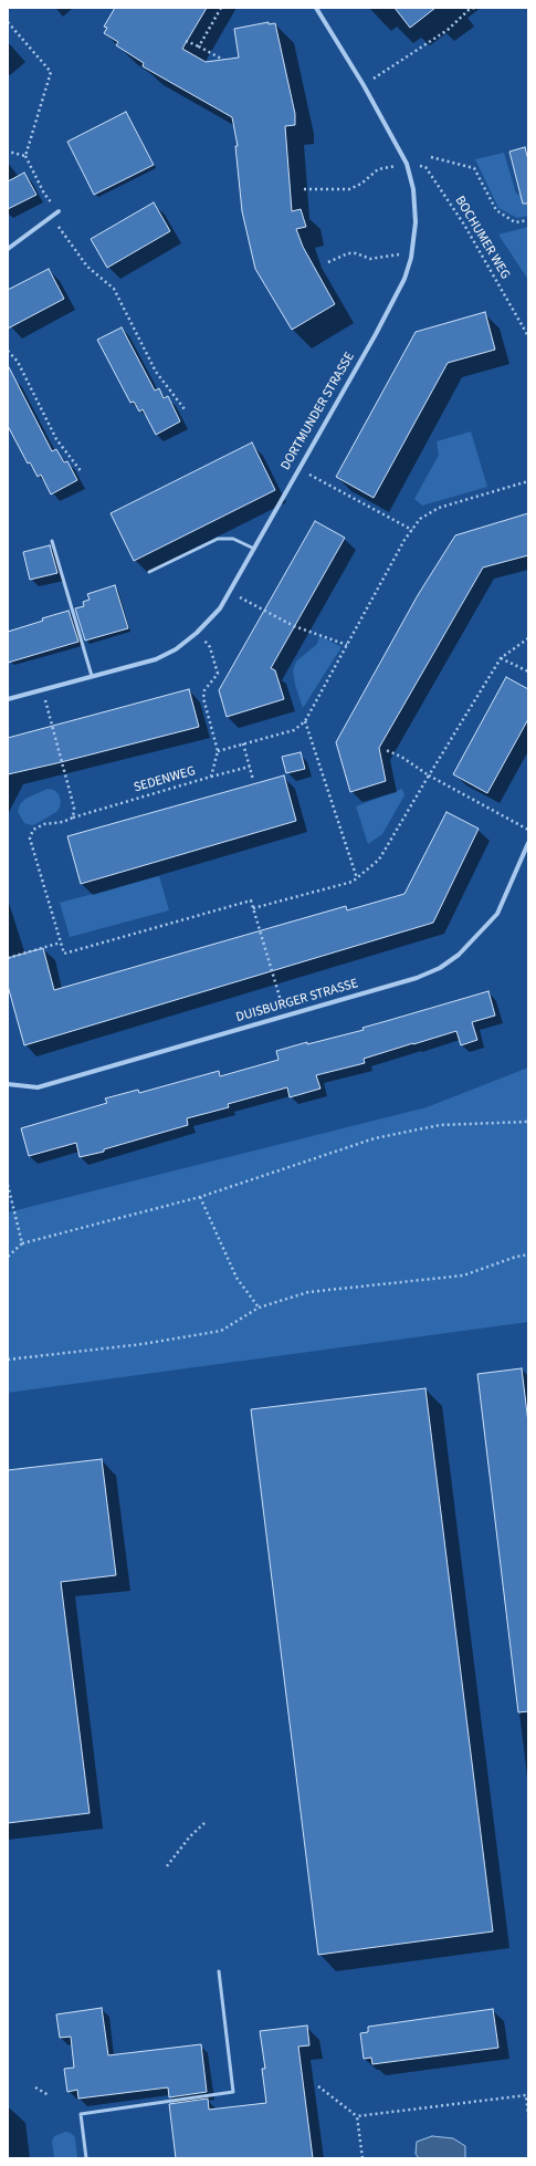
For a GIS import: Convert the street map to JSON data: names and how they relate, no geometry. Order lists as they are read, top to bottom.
{
  "streets": {
    "street": ["DORTMUNDER STRASSE", "DUISBURGER STRASSE"],
    "path": ["BOCHUMER WEG", "SEDENWEG"]
  },
  "crossings": [
    ["BOCHUMER WEG", "DORTMUNDER STRASSE"],
    ["DORTMUNDER STRASSE", "SEDENWEG"]
  ]
}
